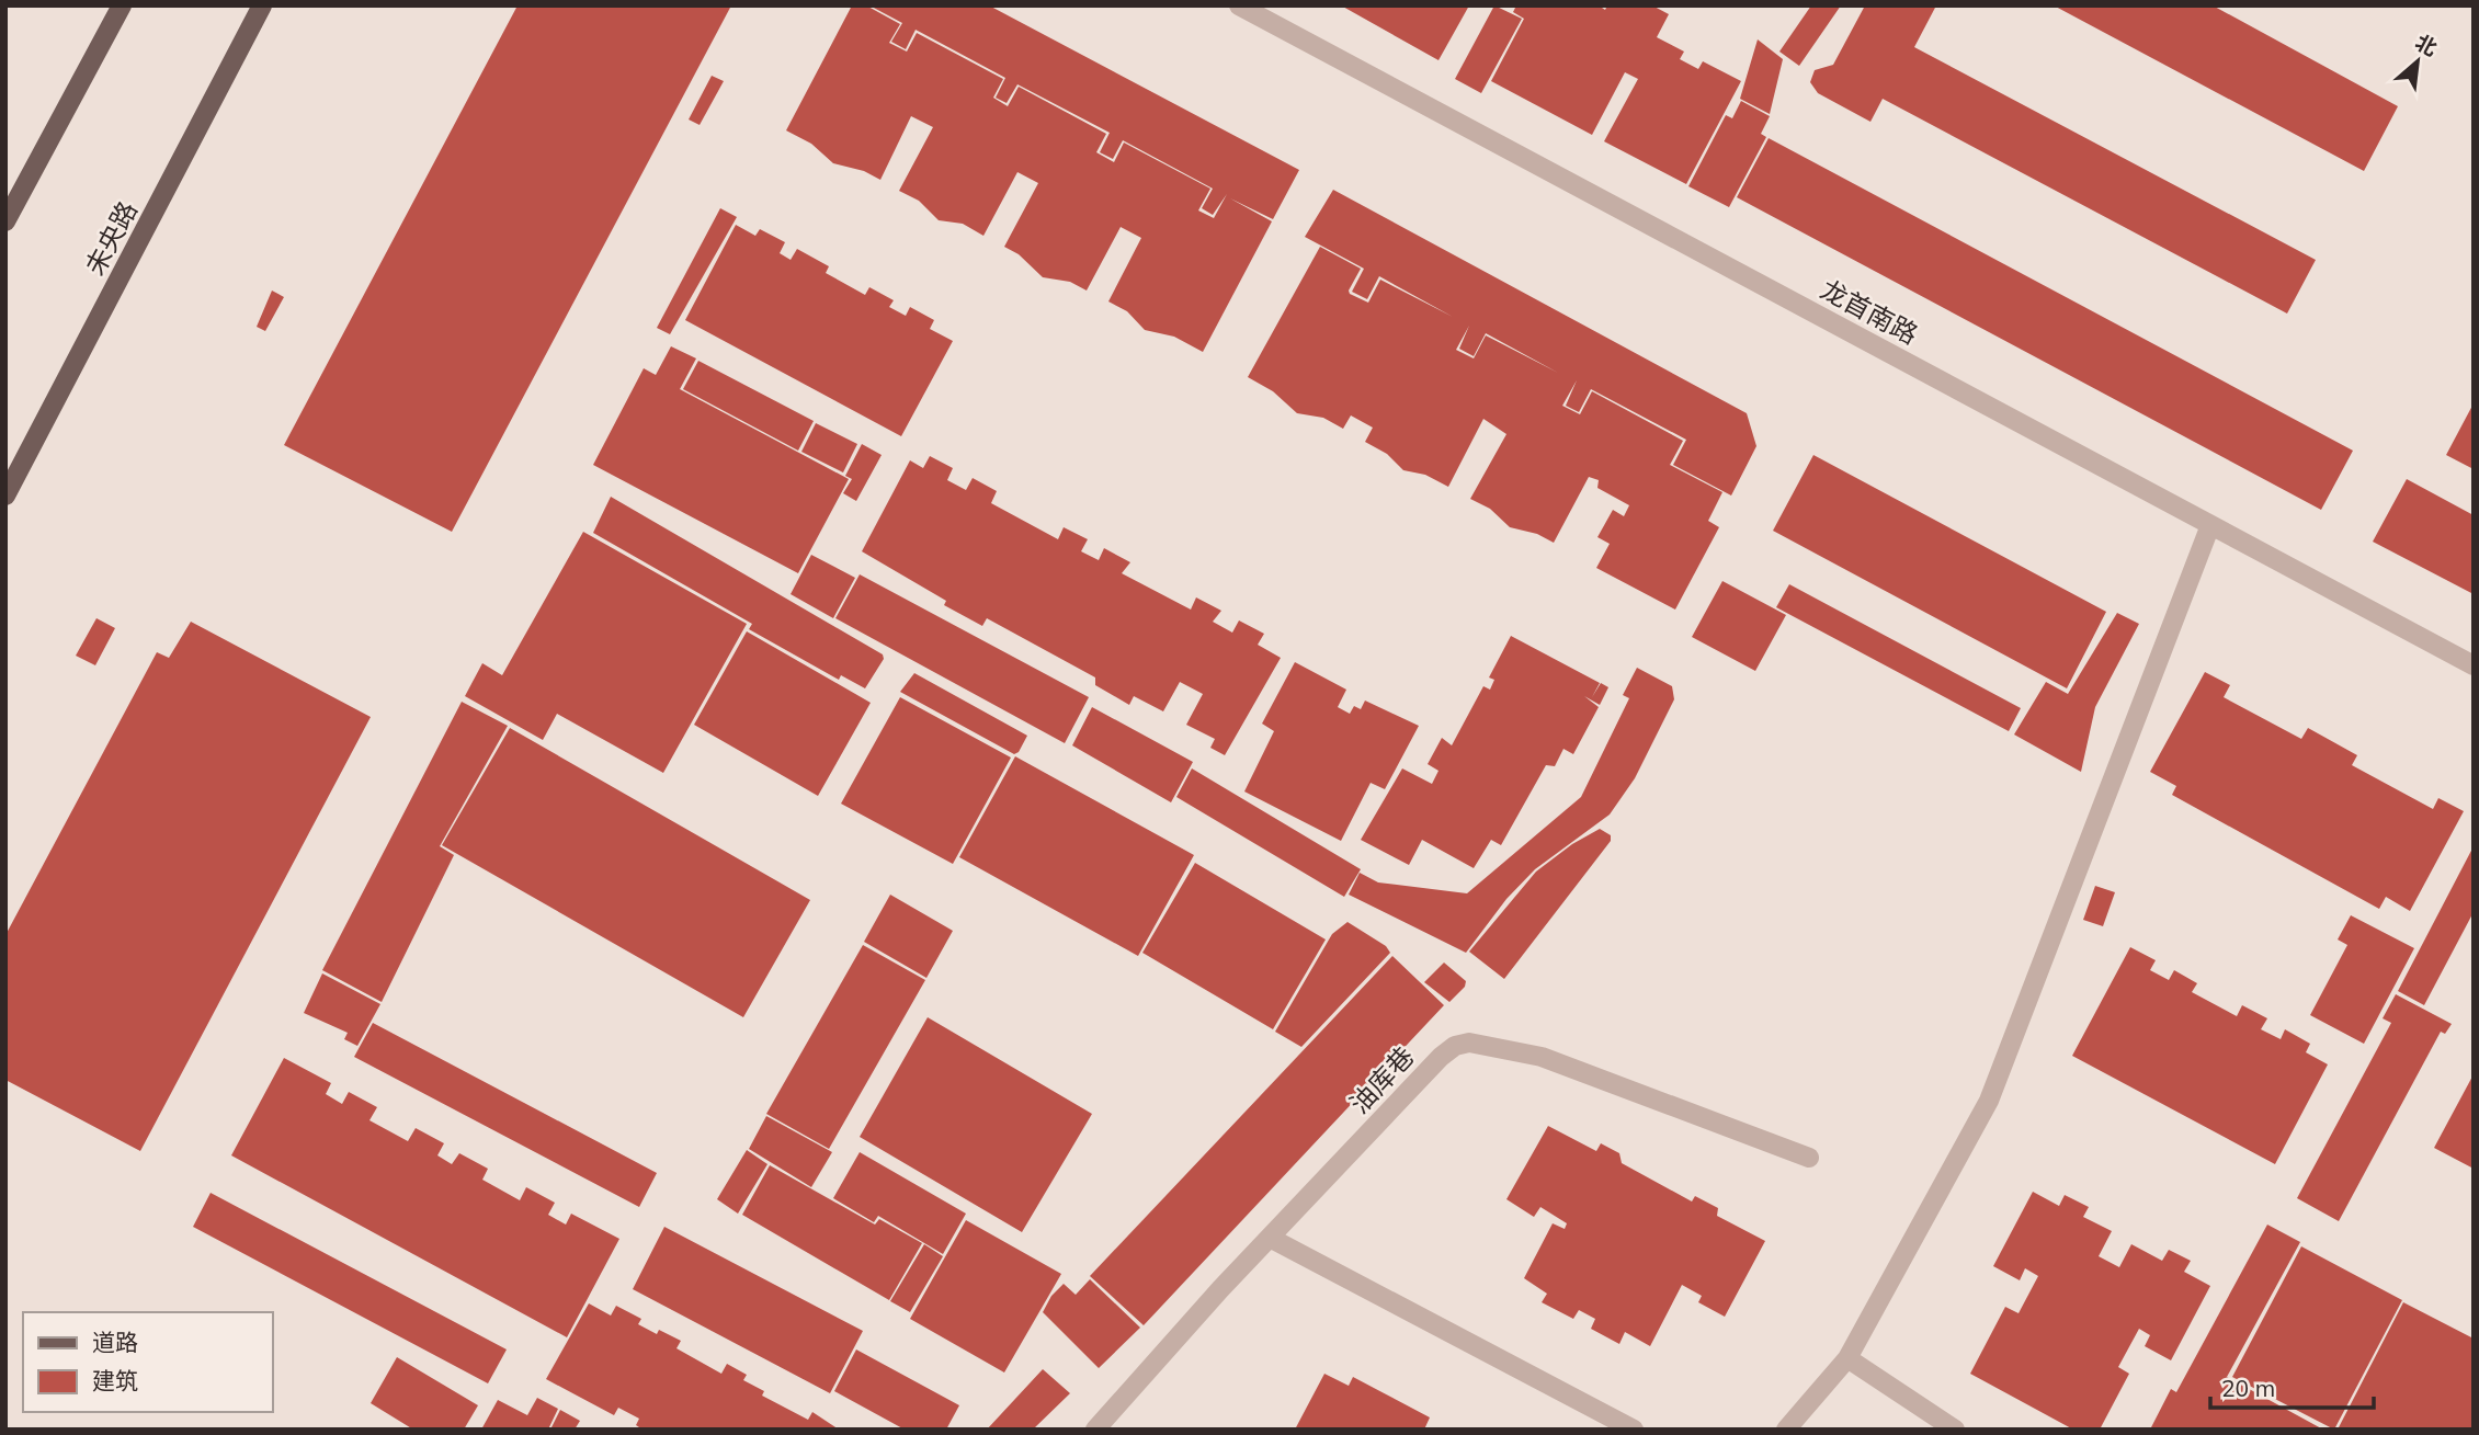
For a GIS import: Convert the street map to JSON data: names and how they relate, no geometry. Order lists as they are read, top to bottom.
{
  "streets": {
    "main road": ["未央路"],
    "street": ["龙首南路", "油库巷"]
  },
  "legend": ["道路", "建筑"],
  "scale_bar": "20 m",
  "north": "top right"
}
